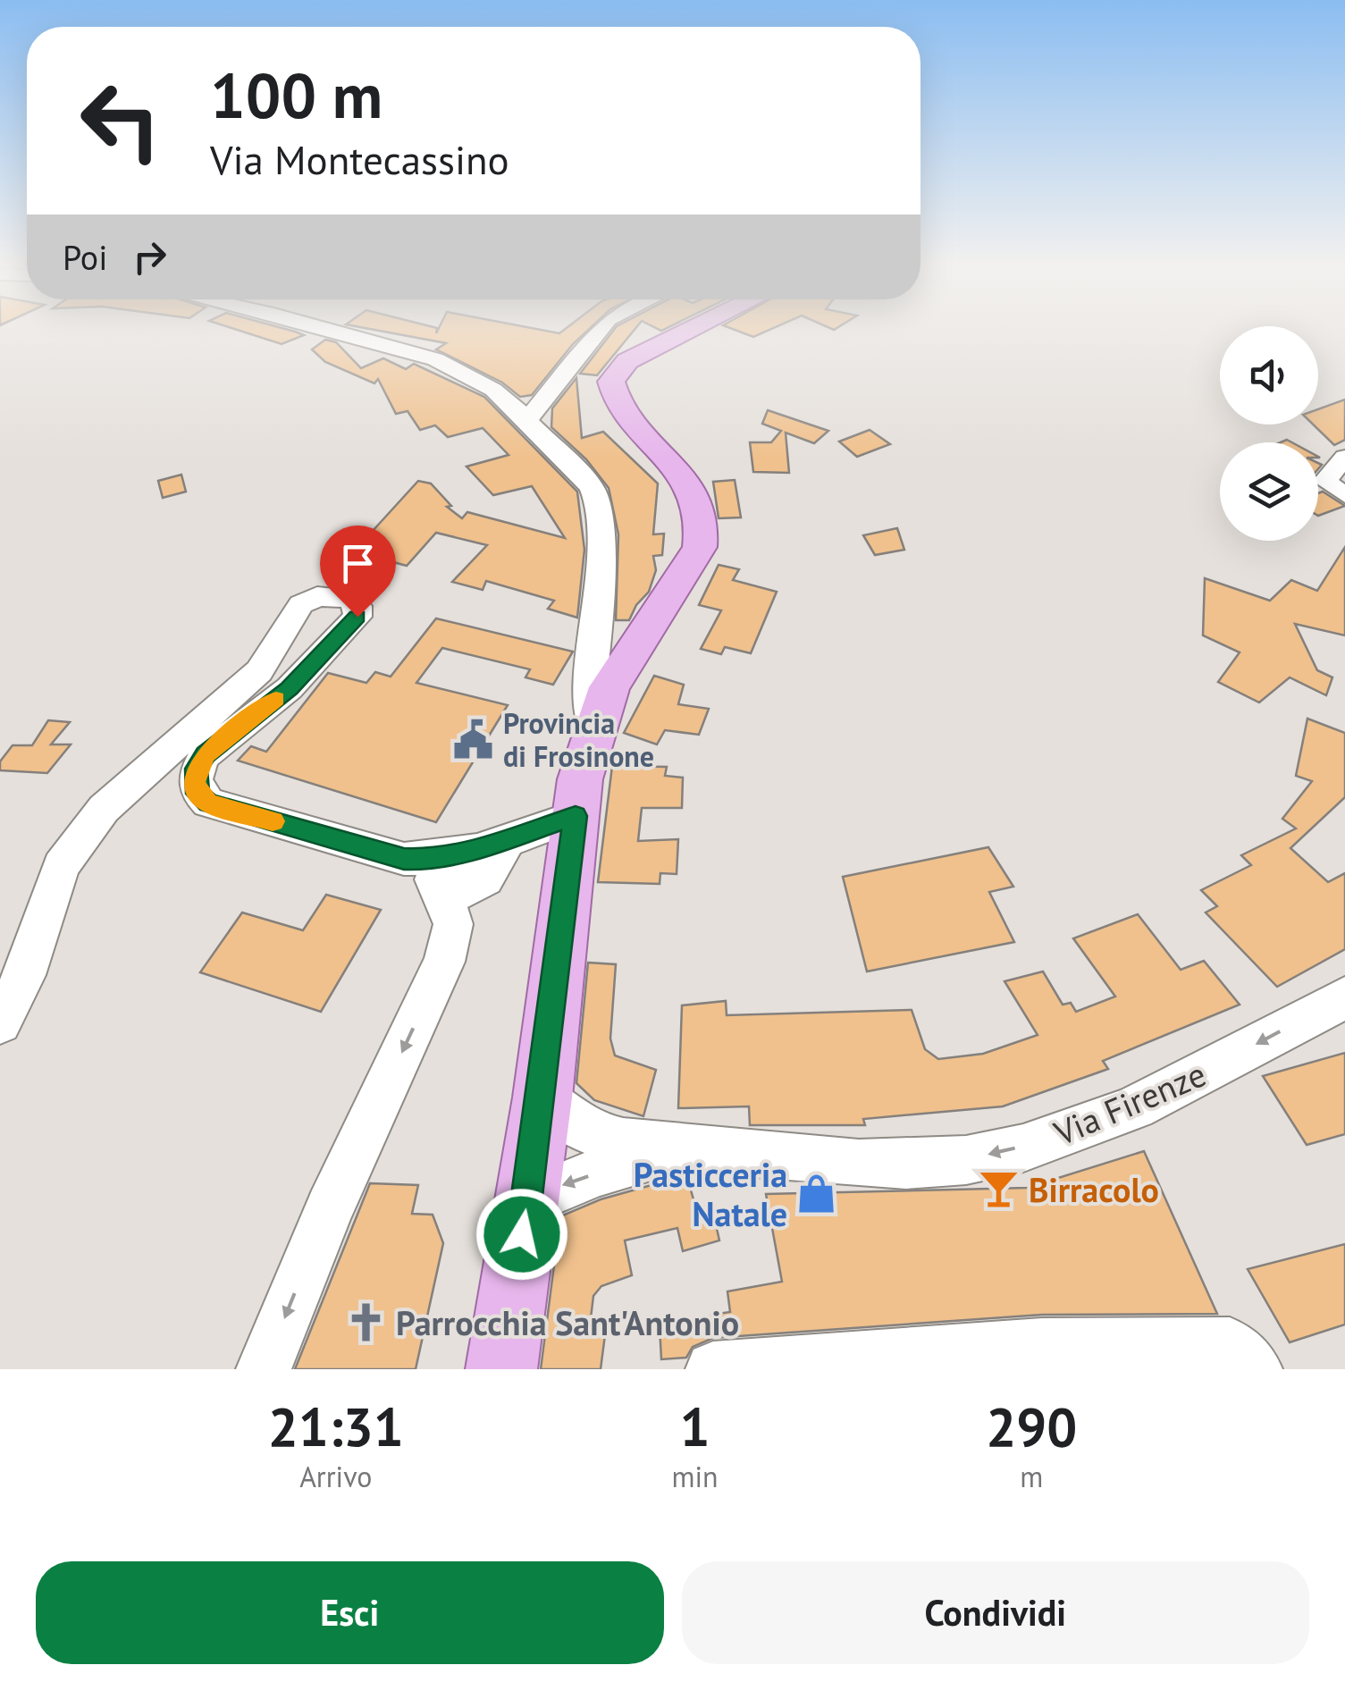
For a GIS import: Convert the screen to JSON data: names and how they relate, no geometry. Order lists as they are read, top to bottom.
{
  "streets": {
    "street": ["Via Firenze"]
  },
  "places": {
    "public building": ["Provincia di Frosinone"],
    "bar": ["Birracolo"],
    "shop": ["Pasticceria Natale"],
    "church": ["Parrocchia Sant'Antonio"]
  },
  "page": {
    "turn": ["100 m", "Via Montecassino"],
    "then": "Poi",
    "eta": [
      "21:31",
      "Arrivo",
      "1",
      "min",
      "290",
      "m"
    ],
    "buttons": ["Esci", "Condividi"]
  }
}
